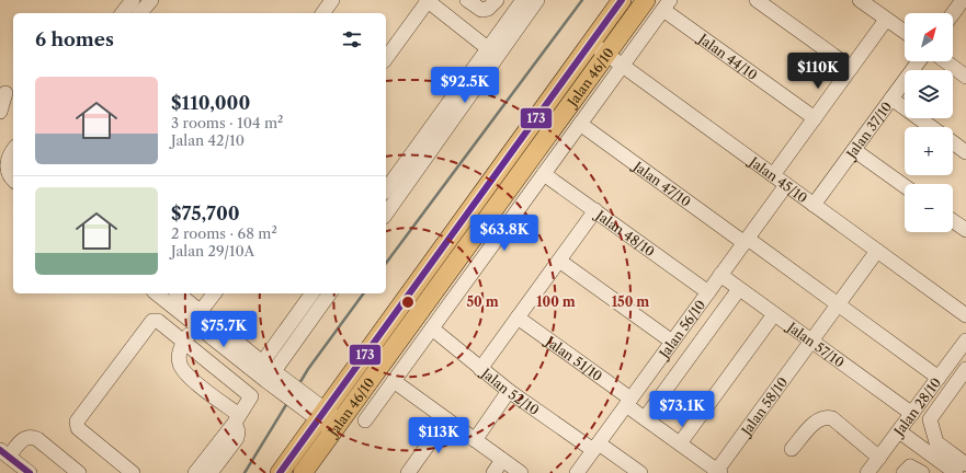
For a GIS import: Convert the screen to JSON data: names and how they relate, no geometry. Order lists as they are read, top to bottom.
{
  "streets": {
    "main road": ["Jalan 46/10"],
    "street": [
      "Jalan 44/10",
      "Jalan 37/10",
      "Jalan 45/10",
      "Jalan 47/10",
      "Jalan 48/10",
      "Jalan 56/10",
      "Jalan 57/10",
      "Jalan 51/10",
      "Jalan 52/10",
      "Jalan 58/10",
      "Jalan 28/10"
    ]
  },
  "crossings": [
    ["Jalan 44/10", "Jalan 46/10"],
    ["Jalan 46/10", "Jalan 45/10"],
    ["Jalan 46/10", "Jalan 47/10"],
    ["Jalan 46/10", "Jalan 48/10"],
    ["Jalan 46/10", "Jalan 52/10"],
    ["Jalan 37/10", "Jalan 45/10"],
    ["Jalan 45/10", "Jalan 56/10"],
    ["Jalan 45/10", "Jalan 58/10"],
    ["Jalan 47/10", "Jalan 56/10"],
    ["Jalan 47/10", "Jalan 58/10"],
    ["Jalan 47/10", "Jalan 28/10"],
    ["Jalan 48/10", "Jalan 56/10"],
    ["Jalan 56/10", "Jalan 57/10"],
    ["Jalan 56/10", "Jalan 51/10"],
    ["Jalan 56/10", "Jalan 52/10"],
    ["Jalan 56/10", "Jalan 58/10"],
    ["Jalan 57/10", "Jalan 58/10"],
    ["Jalan 57/10", "Jalan 28/10"],
    ["Jalan 51/10", "Jalan 58/10"]
  ],
  "lines": ["transit line 173"],
  "north": "top right",
  "page": {
    "map_buttons": ["+", "−"],
    "heading": "6 homes",
    "price": [
      "$110K",
      "$92.5K",
      "$63.8K",
      "$75.7K",
      "$73.1K",
      "$113K"
    ],
    "list": [
      {
        "name": "$110,000",
        "note": "3 rooms · 104 m² · Jalan 42/10"
      },
      {
        "name": "$75,700",
        "note": "2 rooms · 68 m² · Jalan 29/10A"
      }
    ]
  },
  "rings": ["50 m", "100 m", "150 m"]
}
